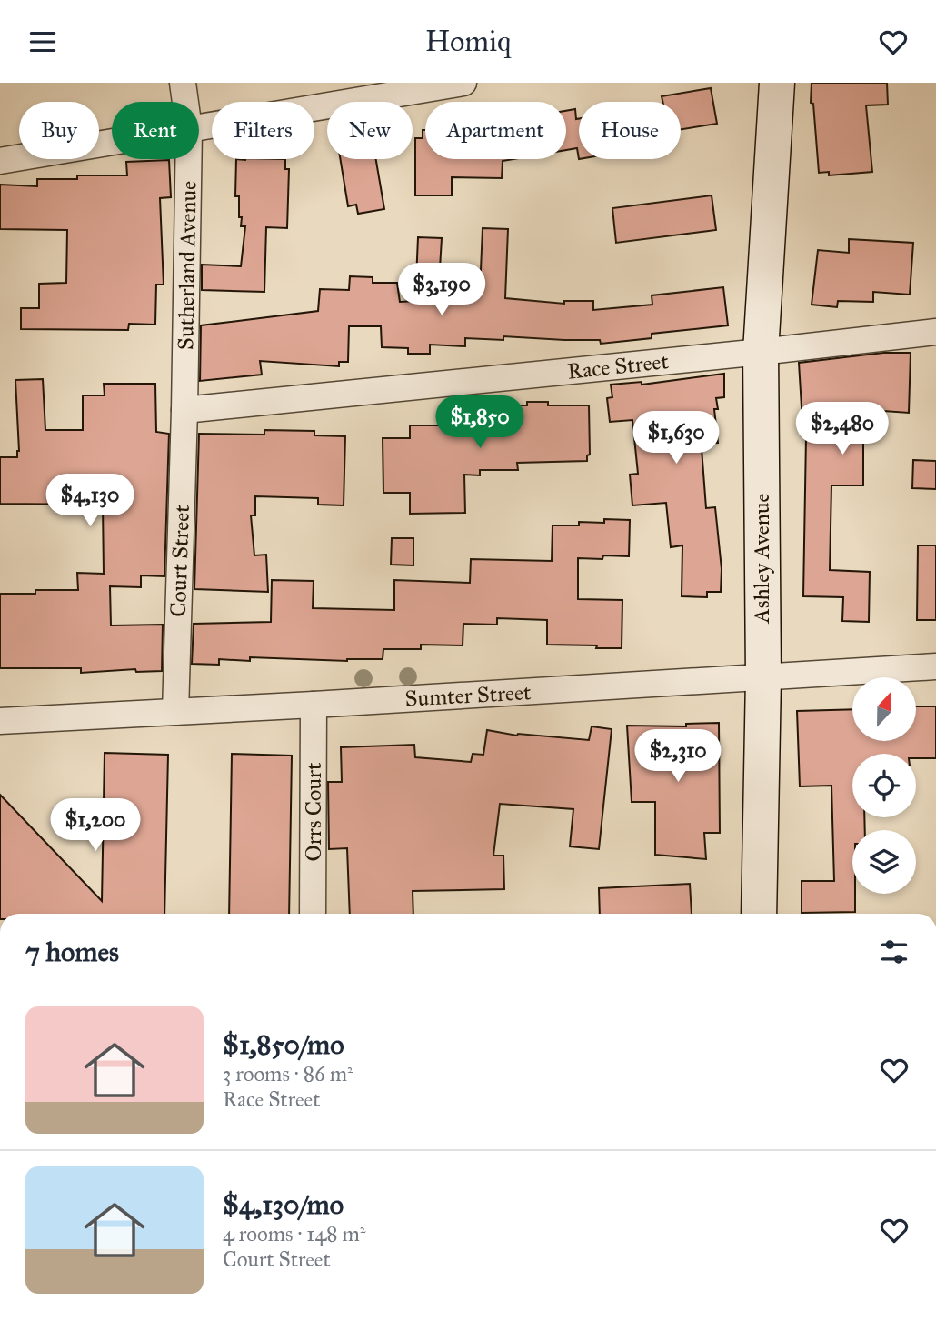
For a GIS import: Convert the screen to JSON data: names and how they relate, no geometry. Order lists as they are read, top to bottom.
{
  "streets": {
    "street": [
      "Sutherland Avenue",
      "Race Street",
      "Ashley Avenue",
      "Court Street",
      "Sumter Street",
      "Orrs Court"
    ]
  },
  "crossings": [
    ["Sutherland Avenue", "Race Street"],
    ["Sutherland Avenue", "Court Street"],
    ["Race Street", "Ashley Avenue"],
    ["Race Street", "Court Street"],
    ["Ashley Avenue", "Sumter Street"],
    ["Court Street", "Sumter Street"],
    ["Sumter Street", "Orrs Court"]
  ],
  "north": "top",
  "page": {
    "header": "Homiq",
    "chip": [
      "Buy",
      "Rent",
      "Filters",
      "New",
      "Apartment",
      "House"
    ],
    "price": [
      "$3,190",
      "$1,850",
      "$2,480",
      "$1,630",
      "$4,130",
      "$2,310",
      "$1,200"
    ],
    "heading": "7 homes",
    "list": [
      {
        "name": "$1,850/mo",
        "note": "3 rooms · 86 m² · Race Street"
      },
      {
        "name": "$4,130/mo",
        "note": "4 rooms · 148 m² · Court Street"
      }
    ]
  }
}
